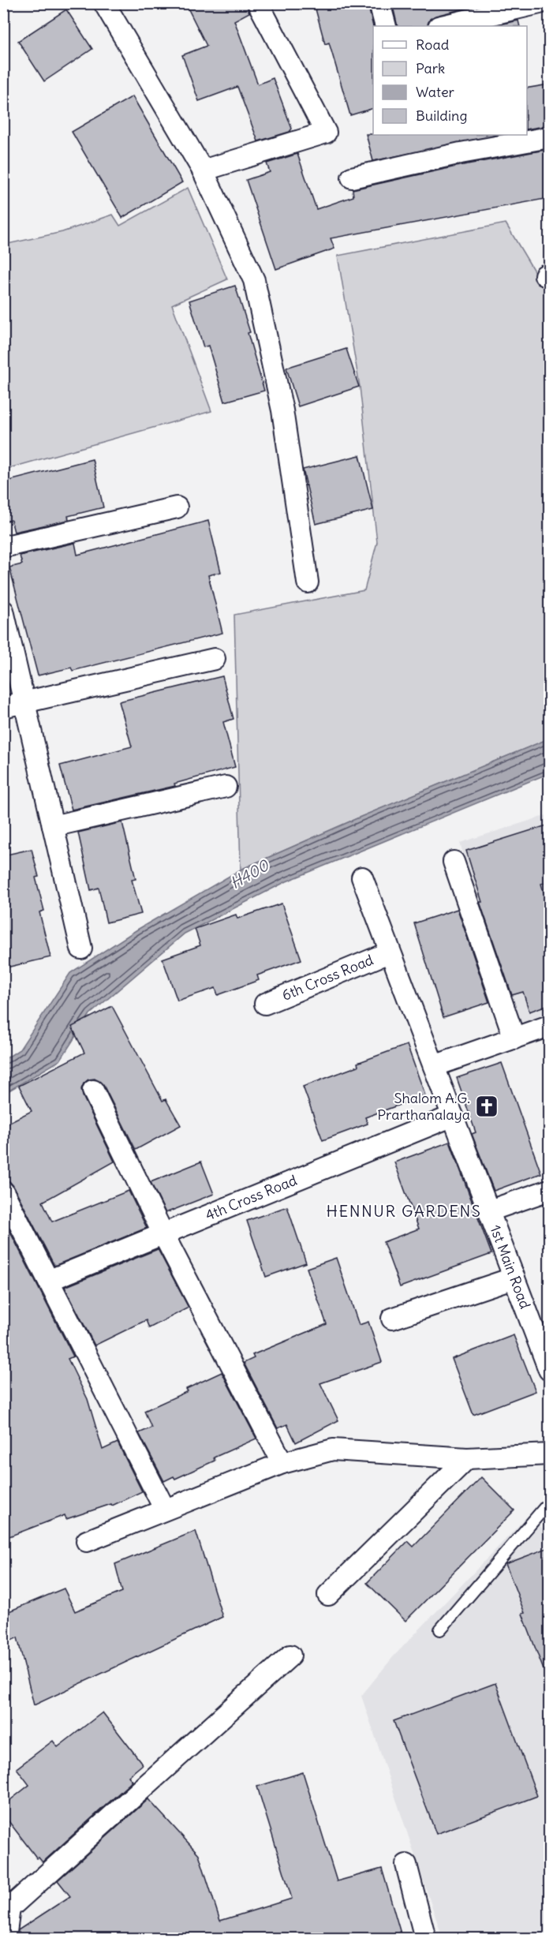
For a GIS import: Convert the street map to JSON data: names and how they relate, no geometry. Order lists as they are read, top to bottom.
{
  "streets": {
    "street": ["6th Cross Road", "4th Cross Road", "1st Main Road"]
  },
  "crossings": [
    ["6th Cross Road", "1st Main Road"],
    ["4th Cross Road", "1st Main Road"]
  ],
  "districts": ["HENNUR GARDENS"],
  "water": ["H400"],
  "places": {
    "church": ["Shalom A.G. Prarthanalaya"]
  },
  "legend": [
    "Road",
    "Park",
    "Water",
    "Building"
  ]
}
